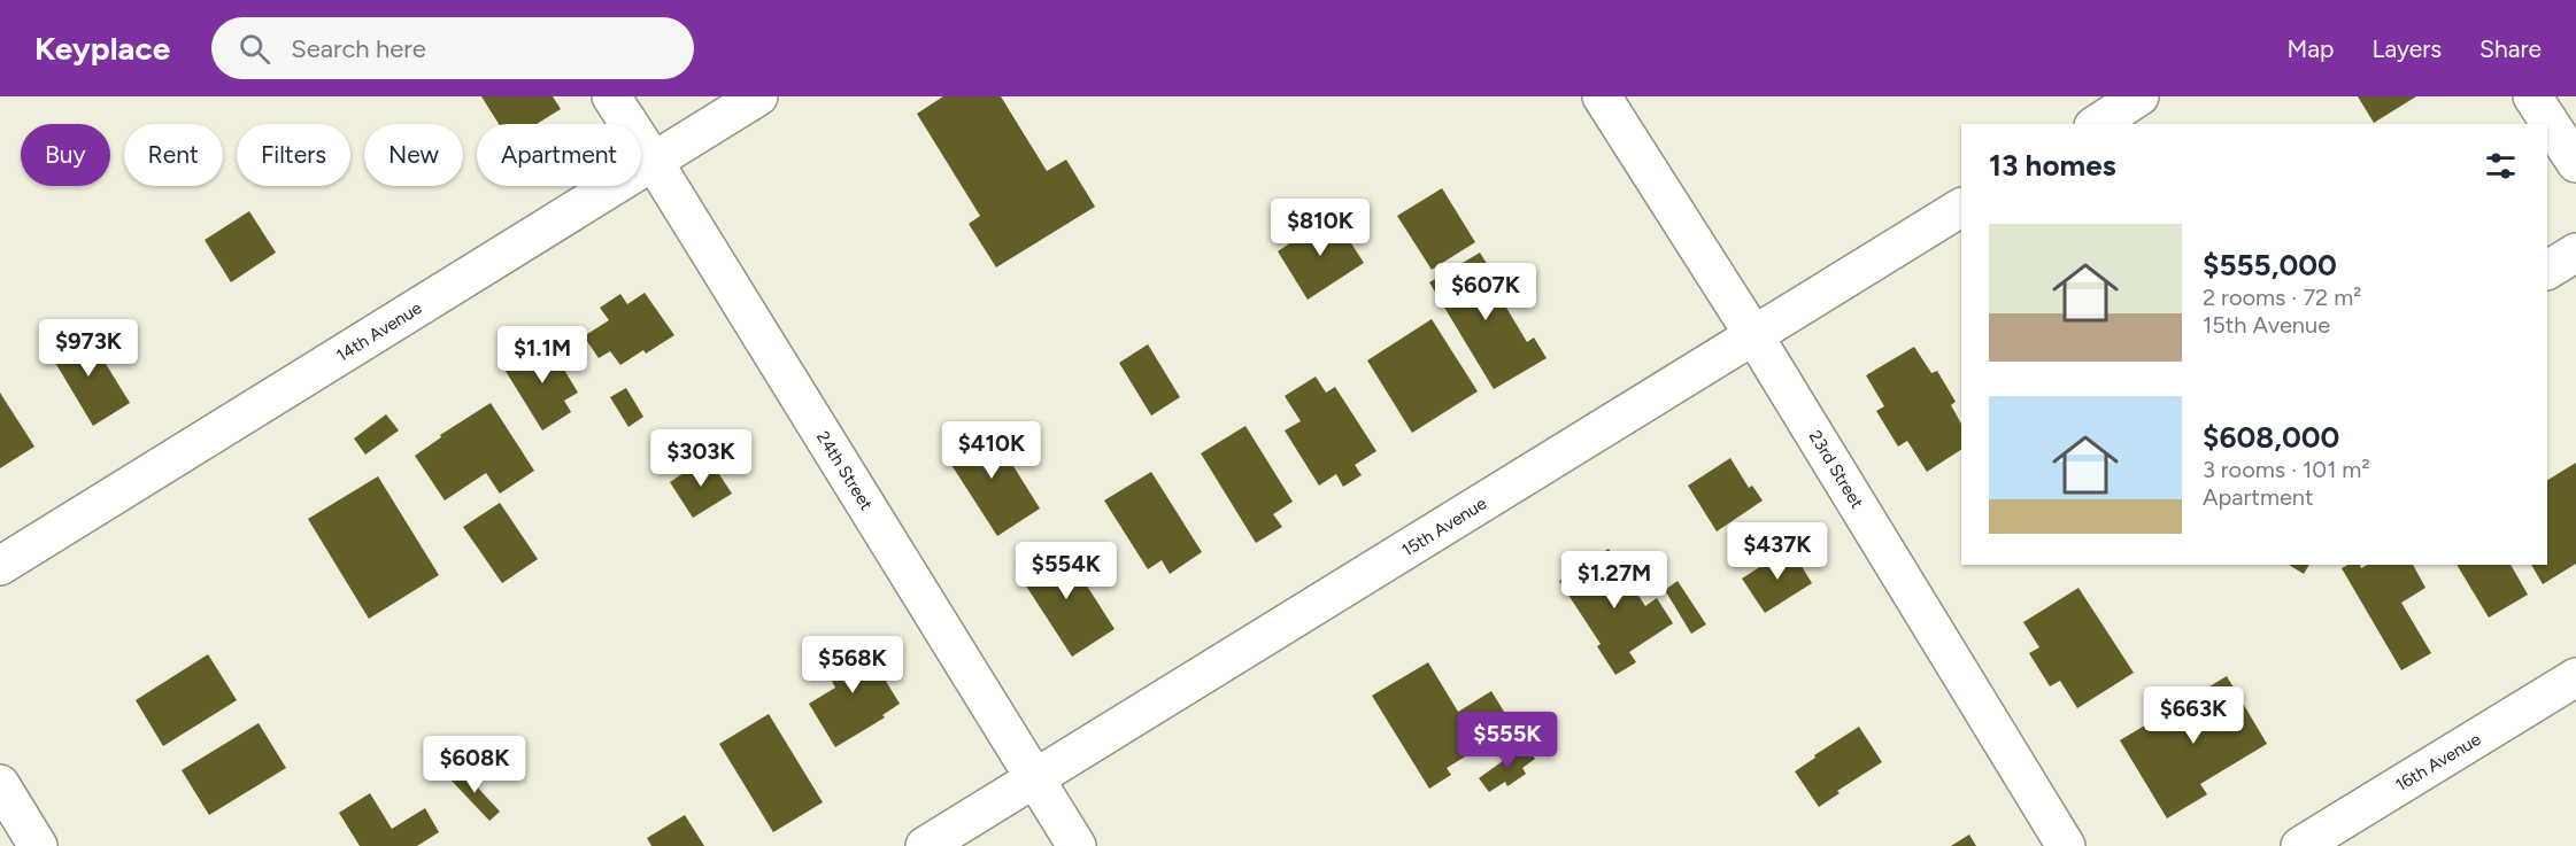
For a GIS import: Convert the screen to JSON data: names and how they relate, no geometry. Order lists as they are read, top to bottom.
{
  "streets": {
    "street": [
      "14th Avenue",
      "23rd Street",
      "24th Street",
      "15th Avenue",
      "16th Avenue"
    ]
  },
  "crossings": [
    ["14th Avenue", "24th Street"],
    ["23rd Street", "15th Avenue"],
    ["24th Street", "15th Avenue"]
  ],
  "page": {
    "header": "Keyplace",
    "search": "Search here",
    "nav": ["Map", "Layers", "Share"],
    "chip": [
      "Buy",
      "Rent",
      "Filters",
      "New",
      "Apartment"
    ],
    "heading": "13 homes",
    "price": [
      "$810K",
      "$607K",
      "$973K",
      "$1.1M",
      "$410K",
      "$303K",
      "$437K",
      "$554K",
      "$1.27M",
      "$568K",
      "$663K",
      "$555K",
      "$608K"
    ],
    "list": [
      {
        "name": "$555,000",
        "note": "2 rooms · 72 m² · 15th Avenue"
      },
      {
        "name": "$608,000",
        "note": "3 rooms · 101 m² · Apartment"
      }
    ]
  }
}
